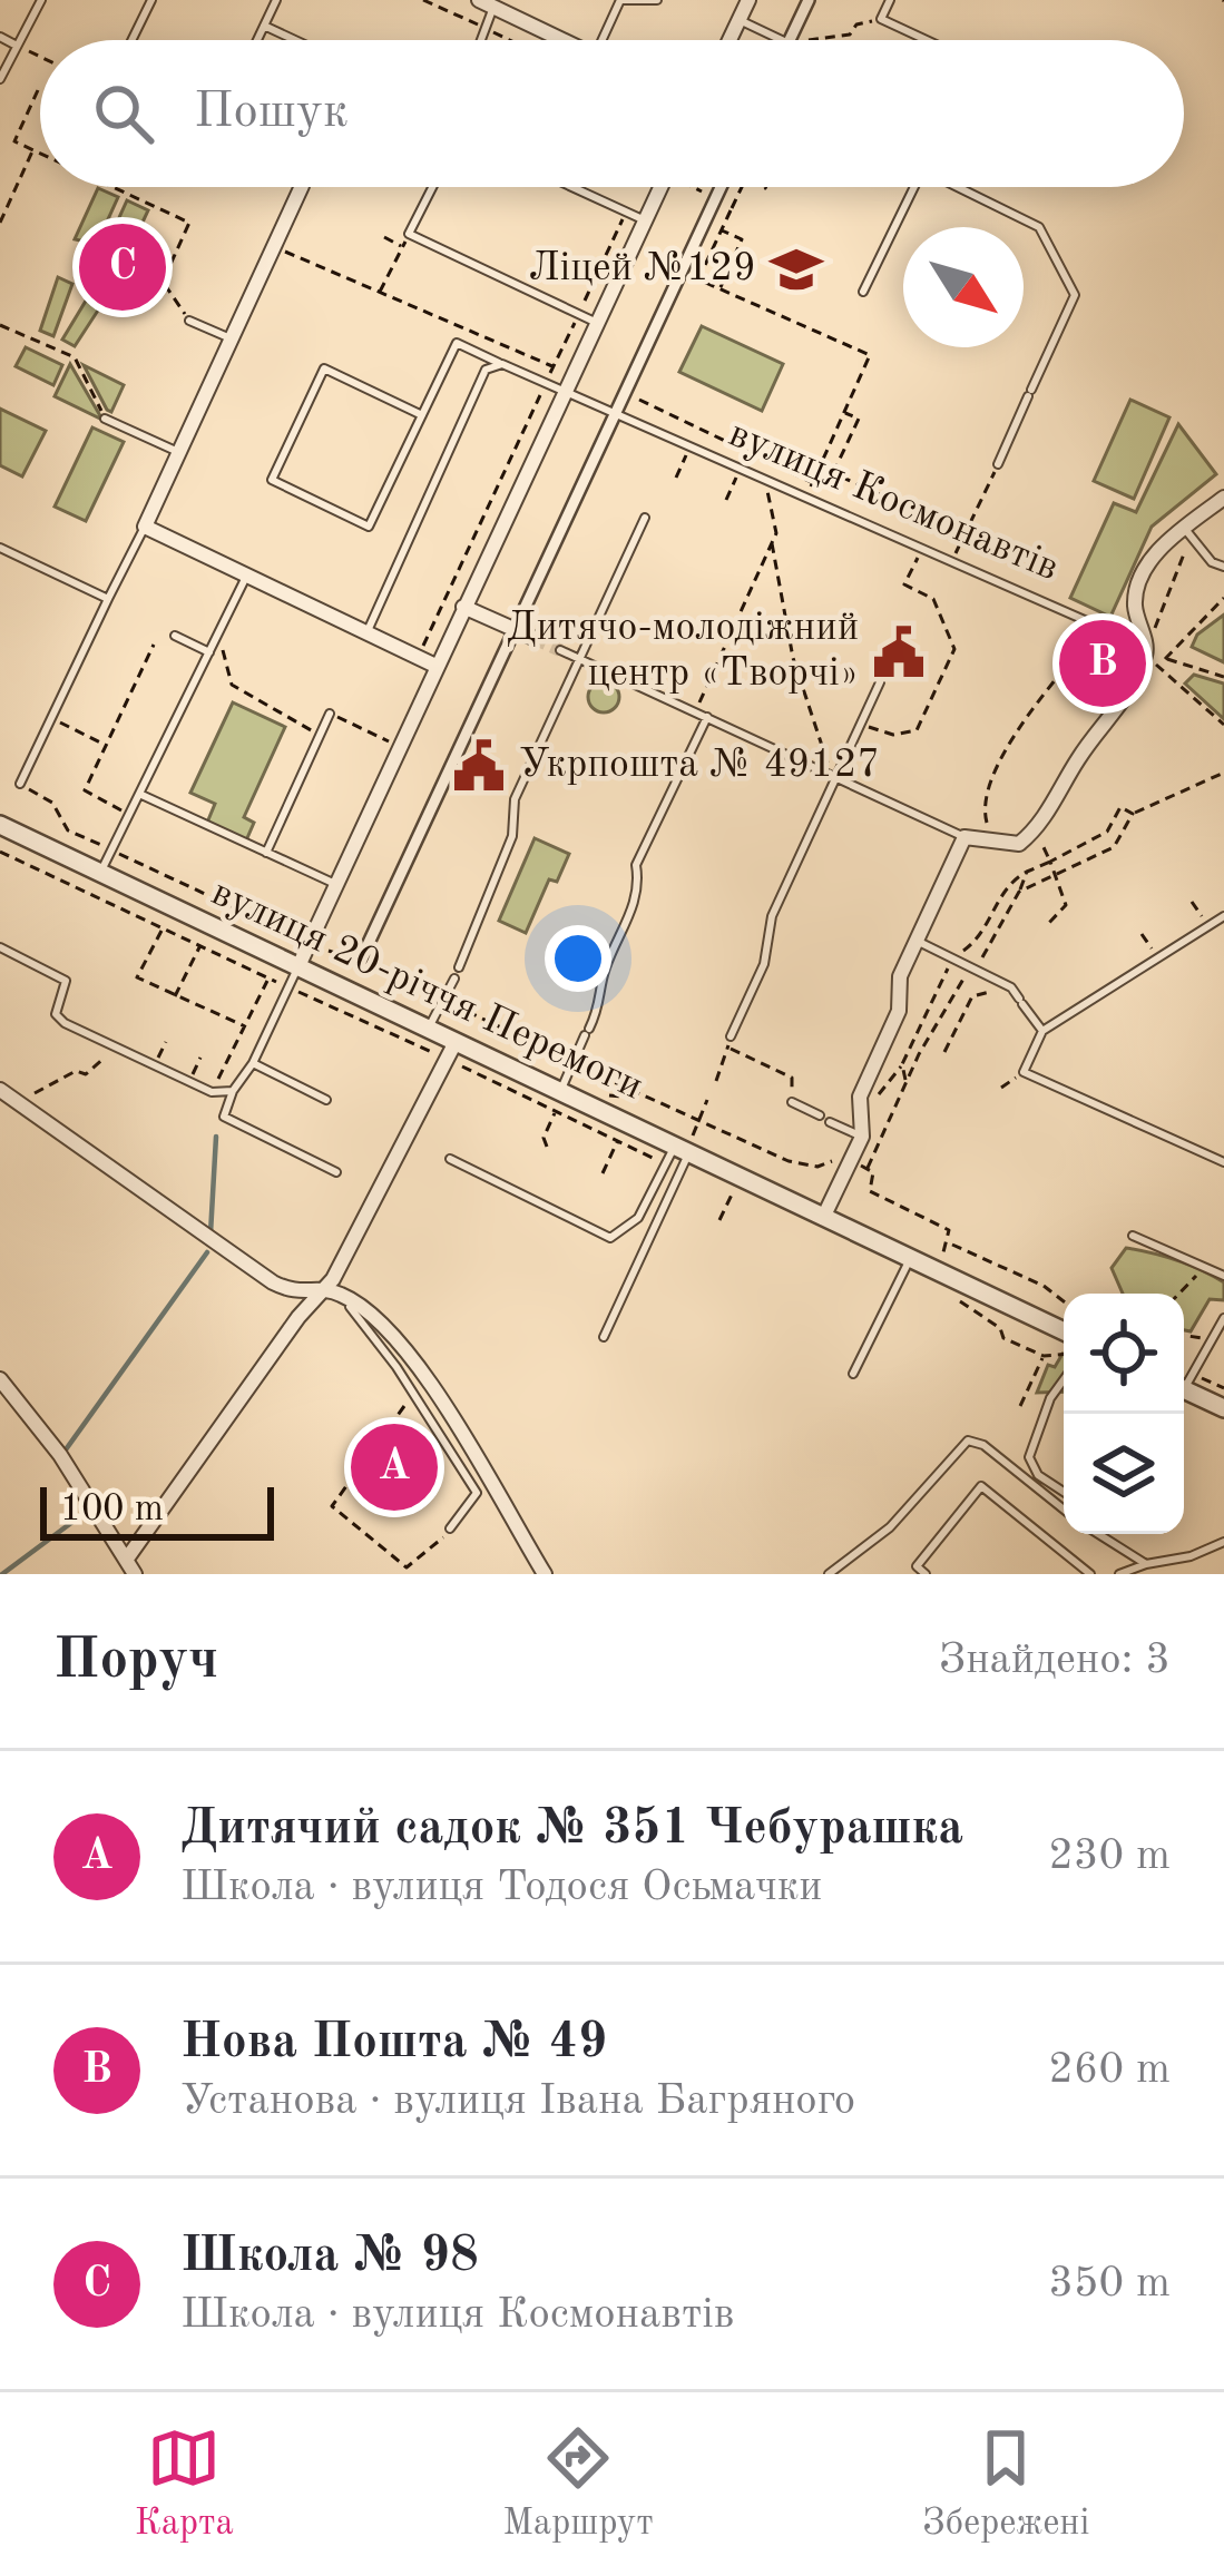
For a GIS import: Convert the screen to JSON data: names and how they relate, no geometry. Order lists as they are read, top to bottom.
{
  "streets": {
    "street": ["вулиця 20-річчя Перемоги"],
    "lane": ["вулиця Космонавтів"]
  },
  "places": {
    "school or university": ["Ліцей №129"],
    "public building": ["Дитячо-молодіжний центр «Творчі»", "Укрпошта № 49127"]
  },
  "scale_bar": "100 m",
  "north": "bottom right",
  "page": {
    "search": "Пошук",
    "pins": ["C", "B", "A"],
    "scale": "100 m",
    "heading": ["Поруч", "Знайдено: 3"],
    "list": [
      {
        "mark": "A",
        "name": "Дитячий садок № 351 Чебурашка",
        "note": "Школа · вулиця Тодося Осьмачки",
        "value": "230 m"
      },
      {
        "mark": "B",
        "name": "Нова Пошта № 49",
        "note": "Установа · вулиця Івана Багряного",
        "value": "260 m"
      },
      {
        "mark": "C",
        "name": "Школа № 98",
        "note": "Школа · вулиця Космонавтів",
        "value": "350 m"
      }
    ],
    "nav": ["Карта", "Маршрут", "Збережені"]
  }
}
